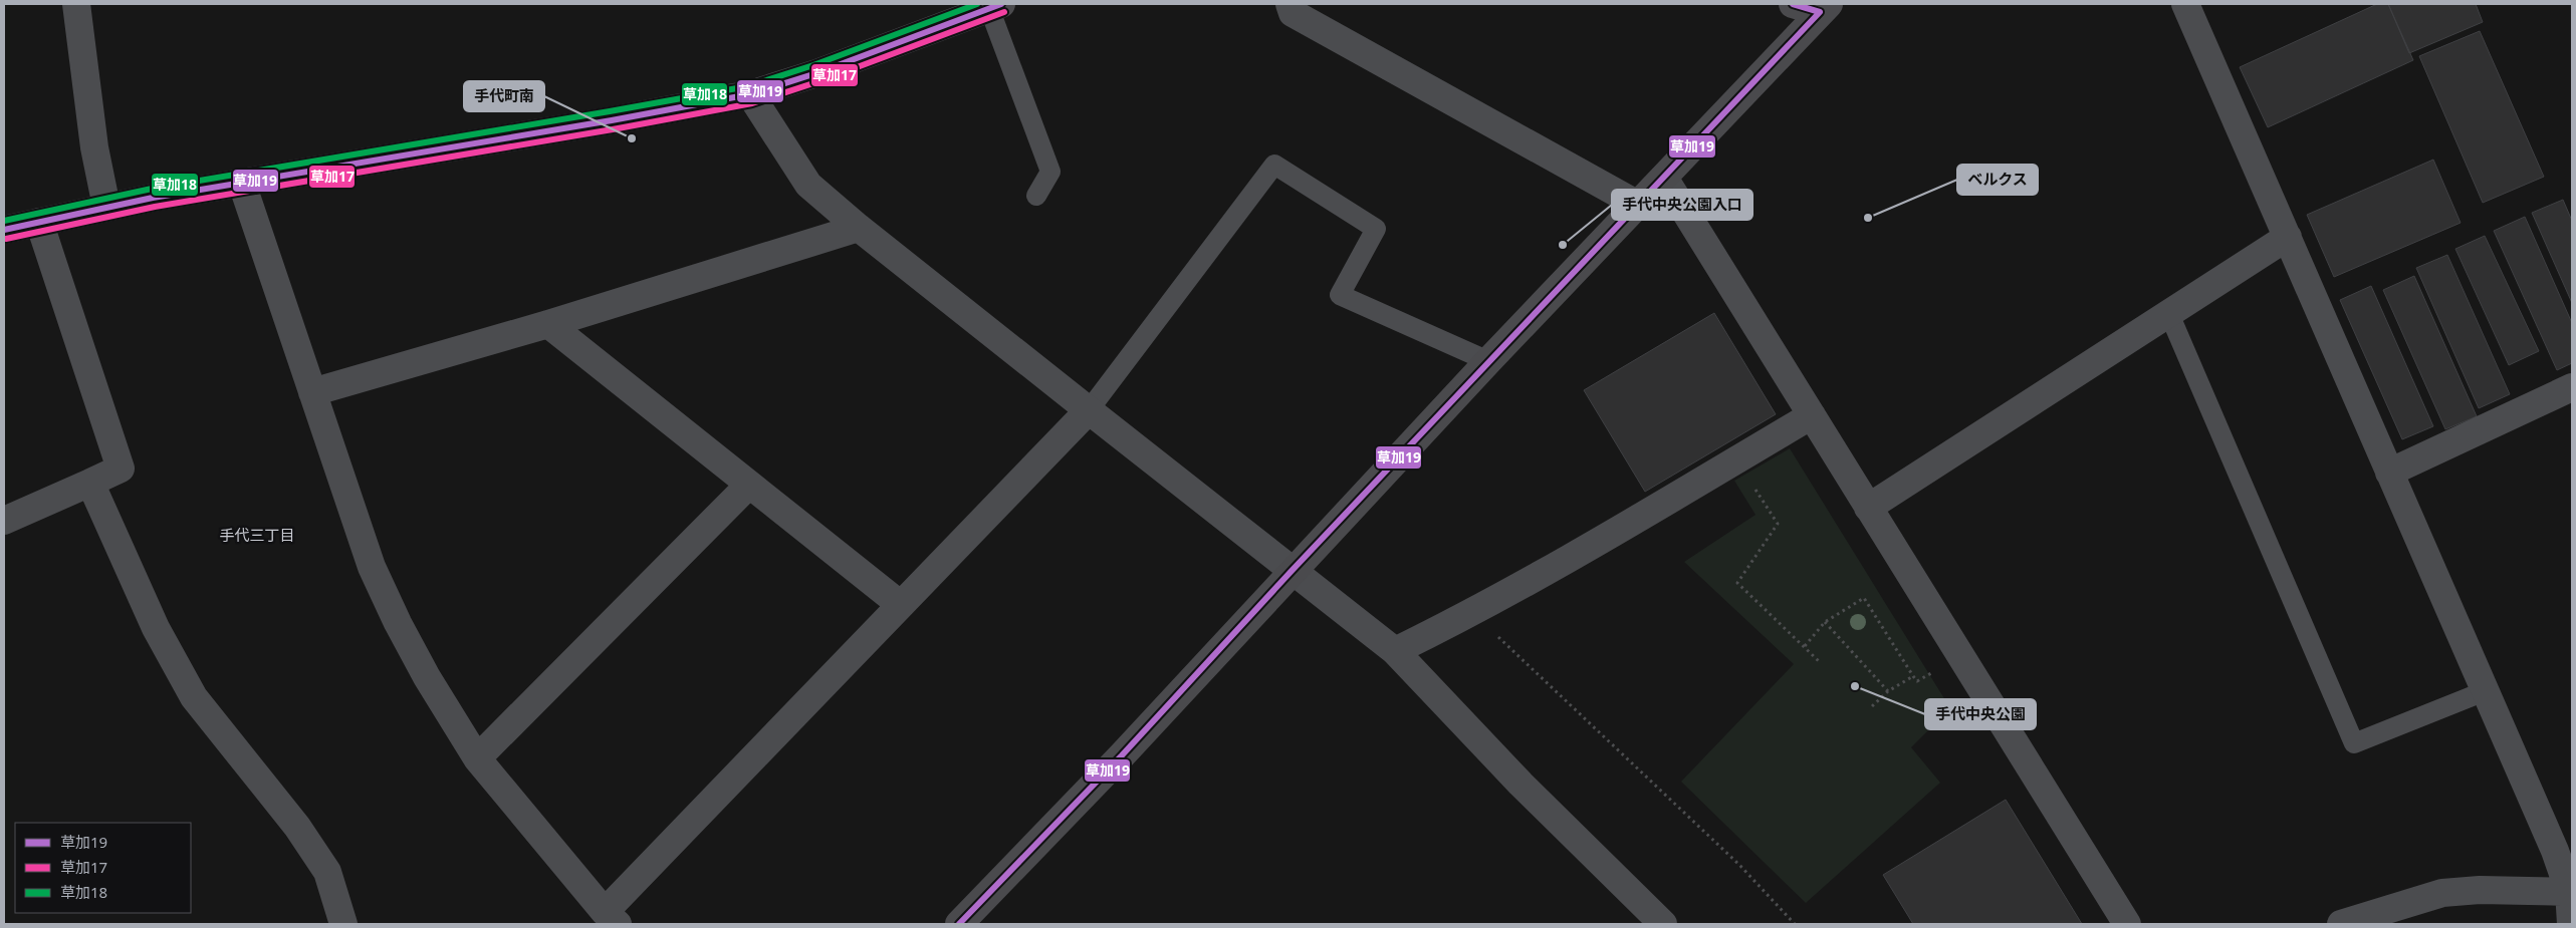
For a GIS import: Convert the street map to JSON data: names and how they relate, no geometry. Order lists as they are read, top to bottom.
{
  "districts": ["手代三丁目"],
  "places": [
    "手代町南",
    "ベルクス",
    "手代中央公園入口",
    "手代中央公園"
  ],
  "lines": ["transit line 草加19", "transit line 草加18", "transit line 草加17"],
  "legend": ["草加19", "草加17", "草加18"]
}
